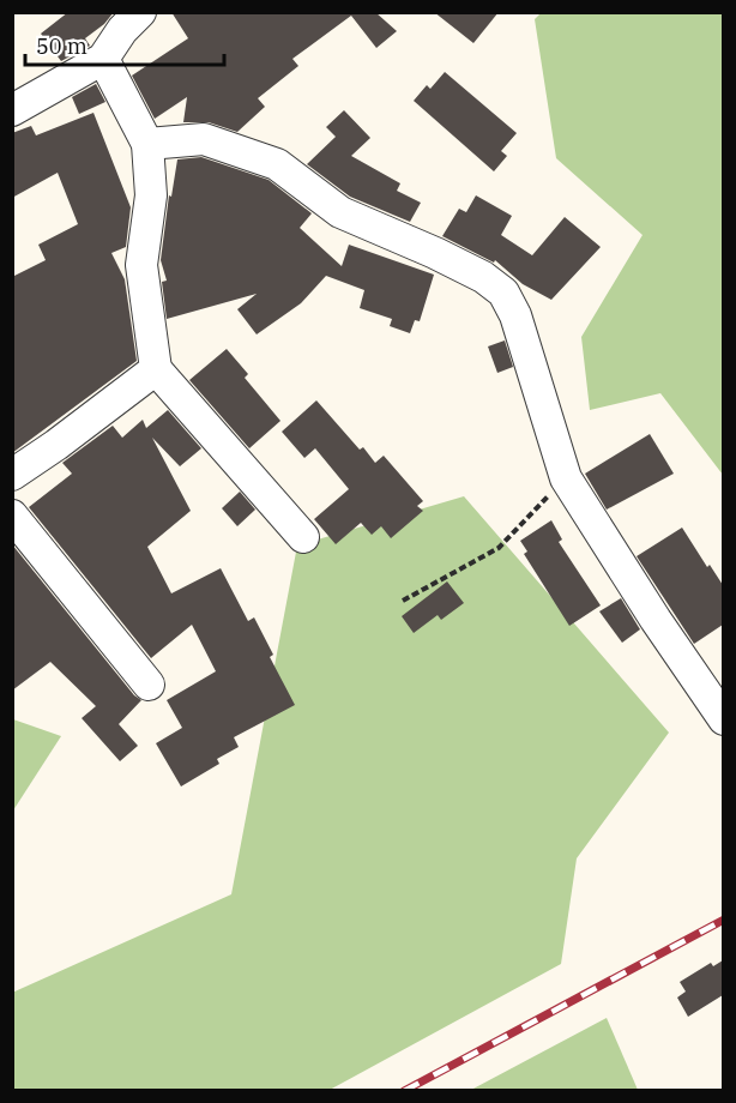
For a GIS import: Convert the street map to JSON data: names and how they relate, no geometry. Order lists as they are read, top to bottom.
{
  "scale_bar": "50 m"
}
